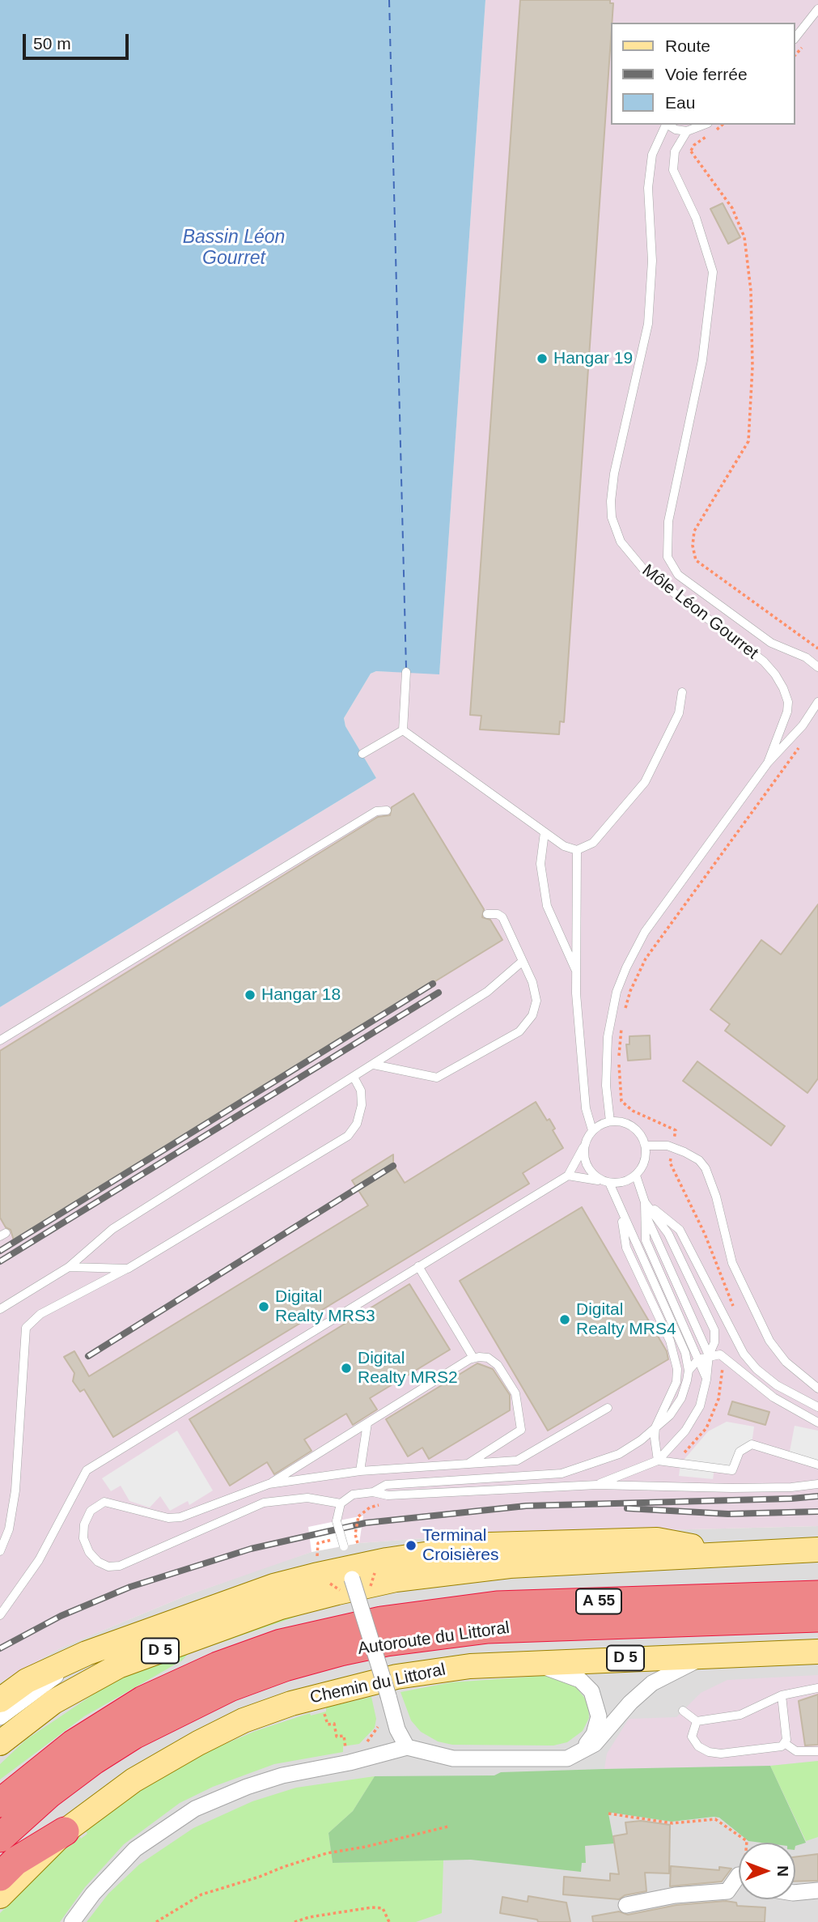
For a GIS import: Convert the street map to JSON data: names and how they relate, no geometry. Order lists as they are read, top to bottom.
{
  "streets": {
    "highway": ["A 55", "Autoroute du Littoral"],
    "main road": ["D 5", "Chemin du Littoral"],
    "lane": ["Môle Léon Gourret"]
  },
  "water": ["Bassin Léon Gourret"],
  "places": [
    "Hangar 19",
    "Hangar 18",
    "Digital Realty MRS3",
    "Digital Realty MRS4",
    "Digital Realty MRS2",
    "Terminal Croisières"
  ],
  "legend": ["Route", "Voie ferrée", "Eau"],
  "scale_bar": "50 m",
  "north": "right"
}
